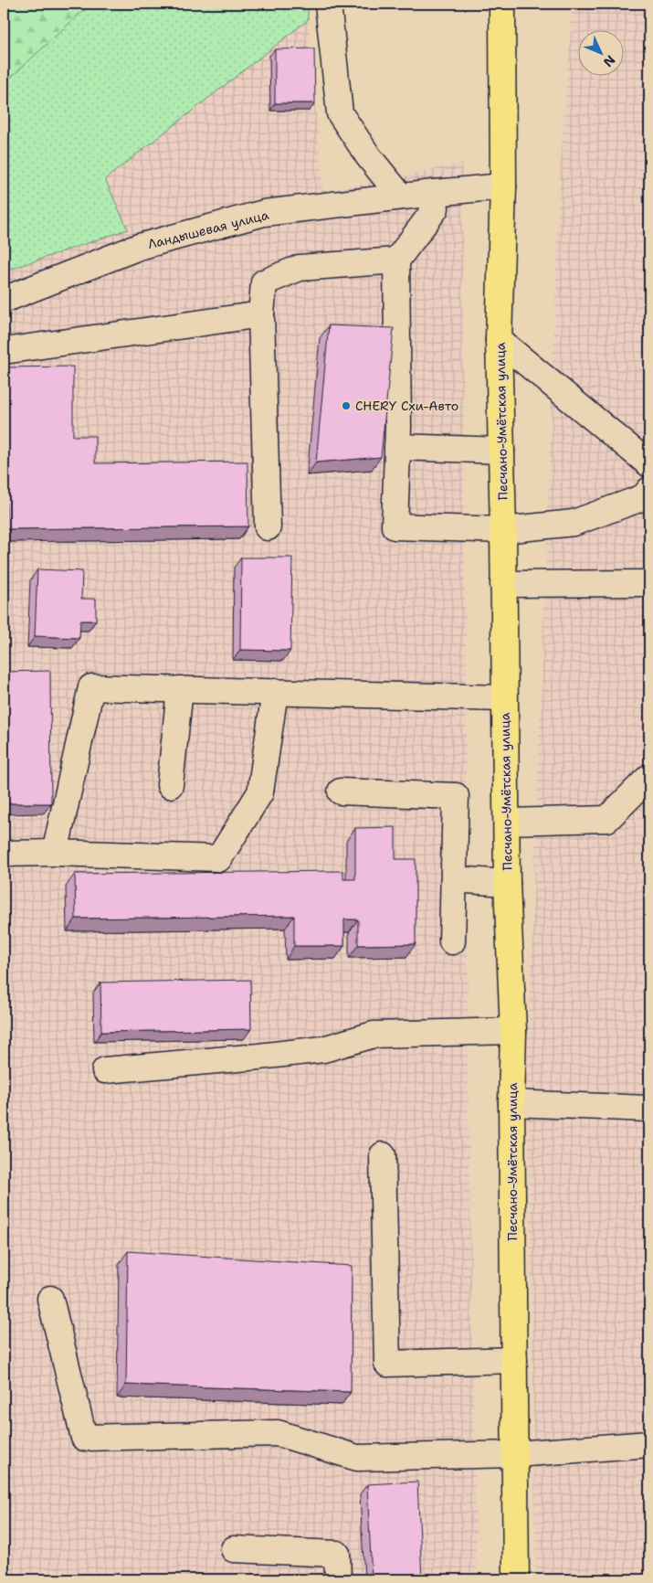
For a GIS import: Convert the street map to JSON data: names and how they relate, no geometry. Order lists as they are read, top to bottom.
{
  "streets": {
    "main road": ["Песчано-Умётская улица"],
    "lane": ["Ландышевая улица"]
  },
  "crossings": [
    ["Ландышевая улица", "Песчано-Умётская улица"]
  ],
  "places": ["CHERY Схи-Авто"],
  "north": "bottom right"
}
